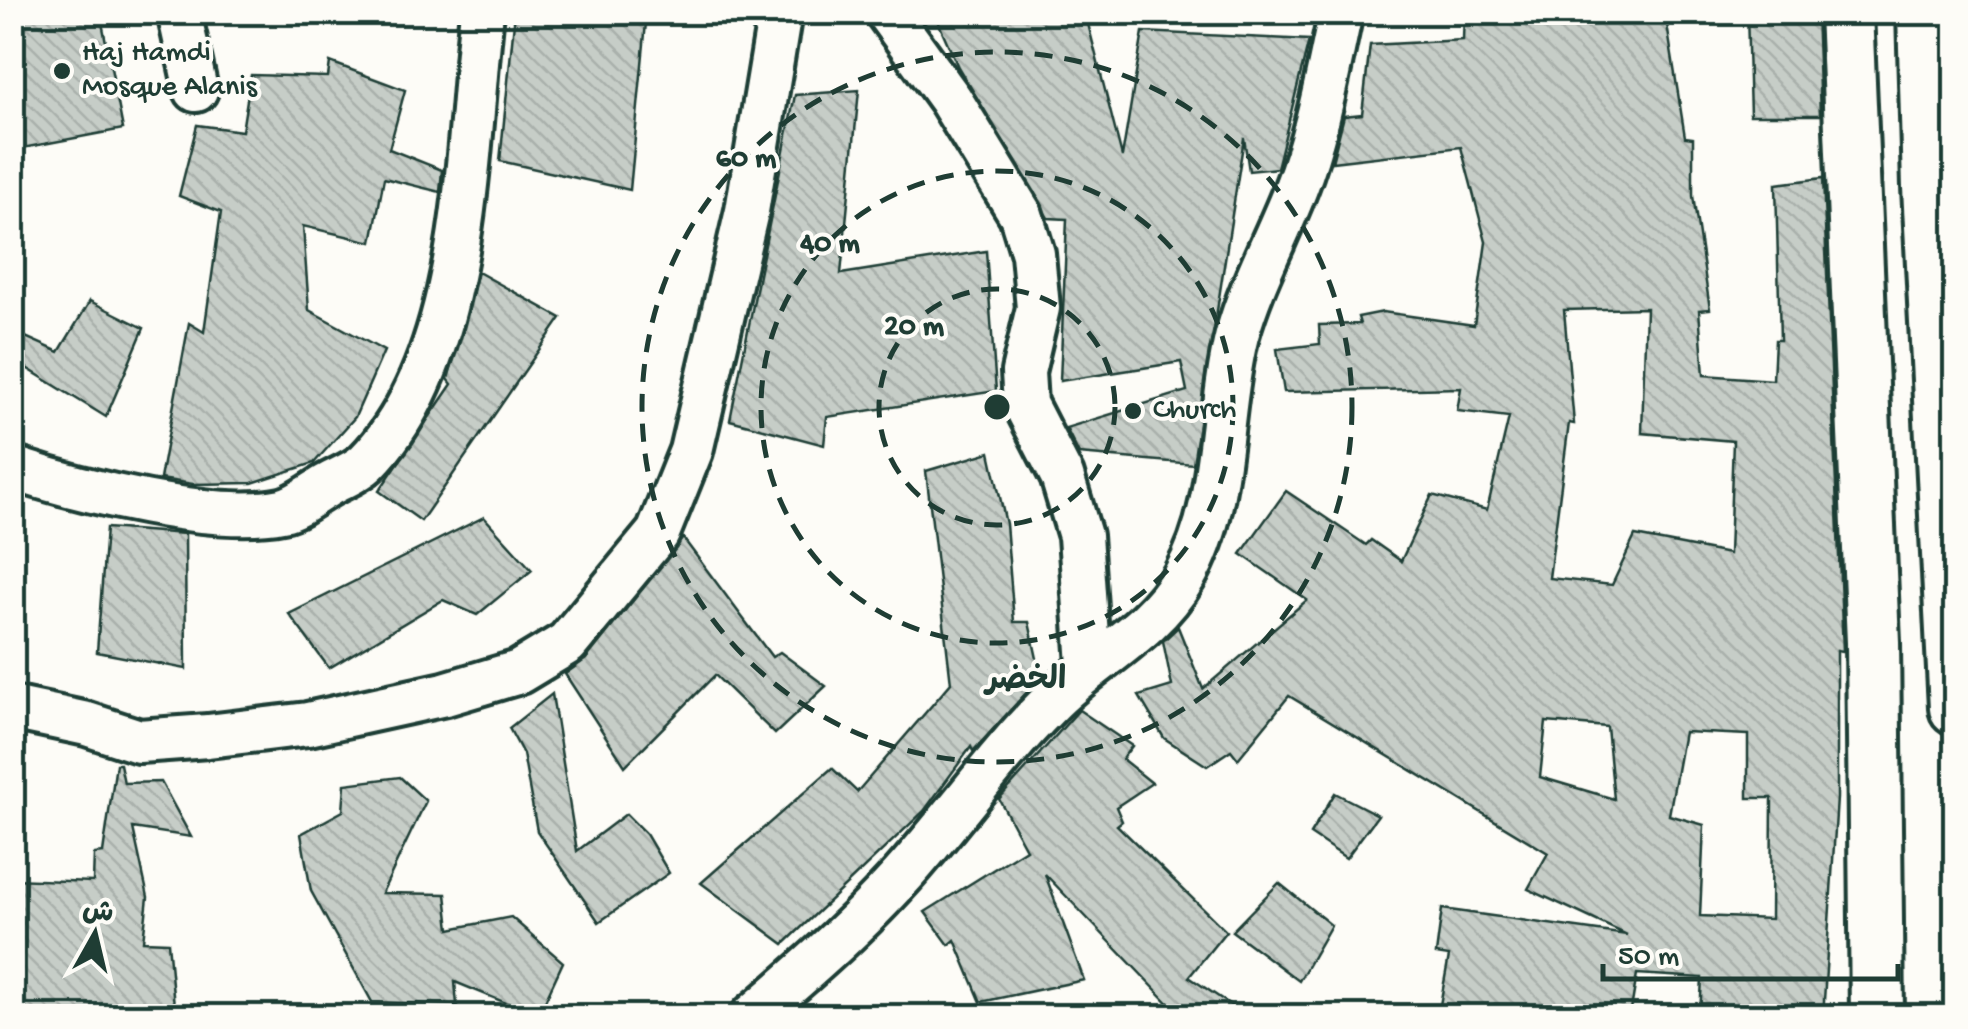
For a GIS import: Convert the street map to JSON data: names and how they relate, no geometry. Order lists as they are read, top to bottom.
{
  "districts": ["الخضر"],
  "places": ["Haj Hamdi Mosque Alanis", "Church"],
  "scale_bar": "50 m",
  "north": "top",
  "rings": ["60 m", "40 m", "20 m"]
}
